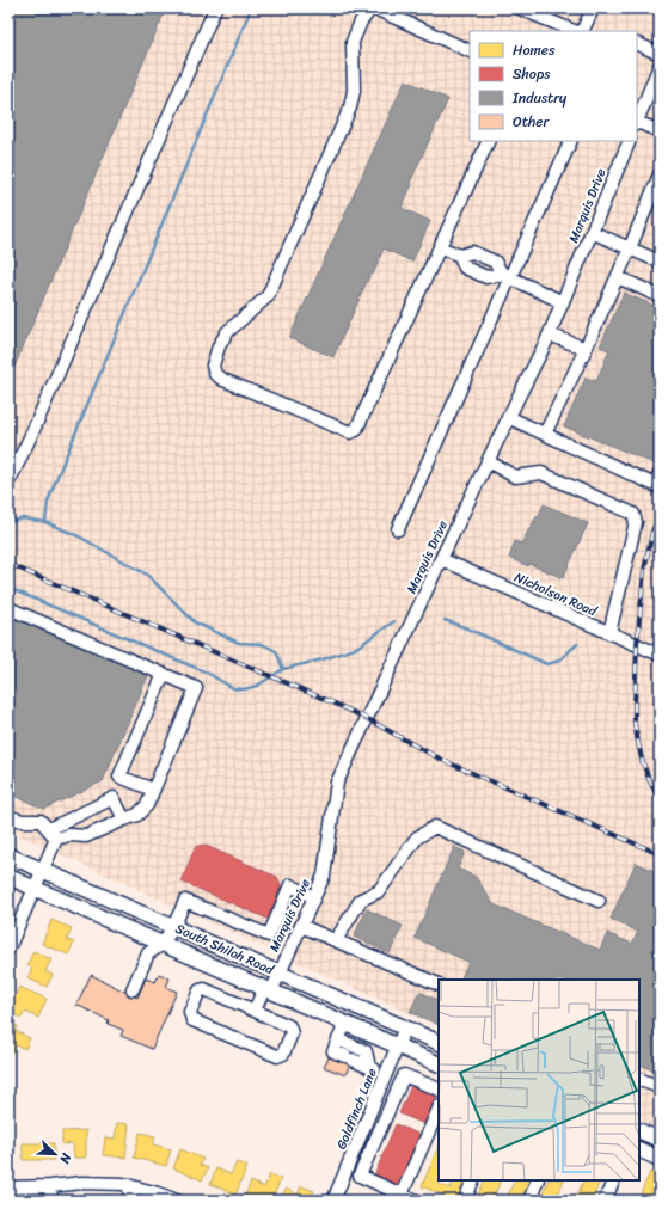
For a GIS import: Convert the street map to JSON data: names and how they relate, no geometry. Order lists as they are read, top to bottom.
{
  "streets": {
    "main road": ["South Shiloh Road"],
    "street": ["Marquis Drive", "Nicholson Road", "Goldfinch Lane"]
  },
  "crossings": [
    ["Marquis Drive", "Nicholson Road"],
    ["Marquis Drive", "South Shiloh Road"],
    ["South Shiloh Road", "Goldfinch Lane"]
  ],
  "legend": [
    "Homes",
    "Shops",
    "Industry",
    "Other"
  ],
  "north": "bottom right"
}
